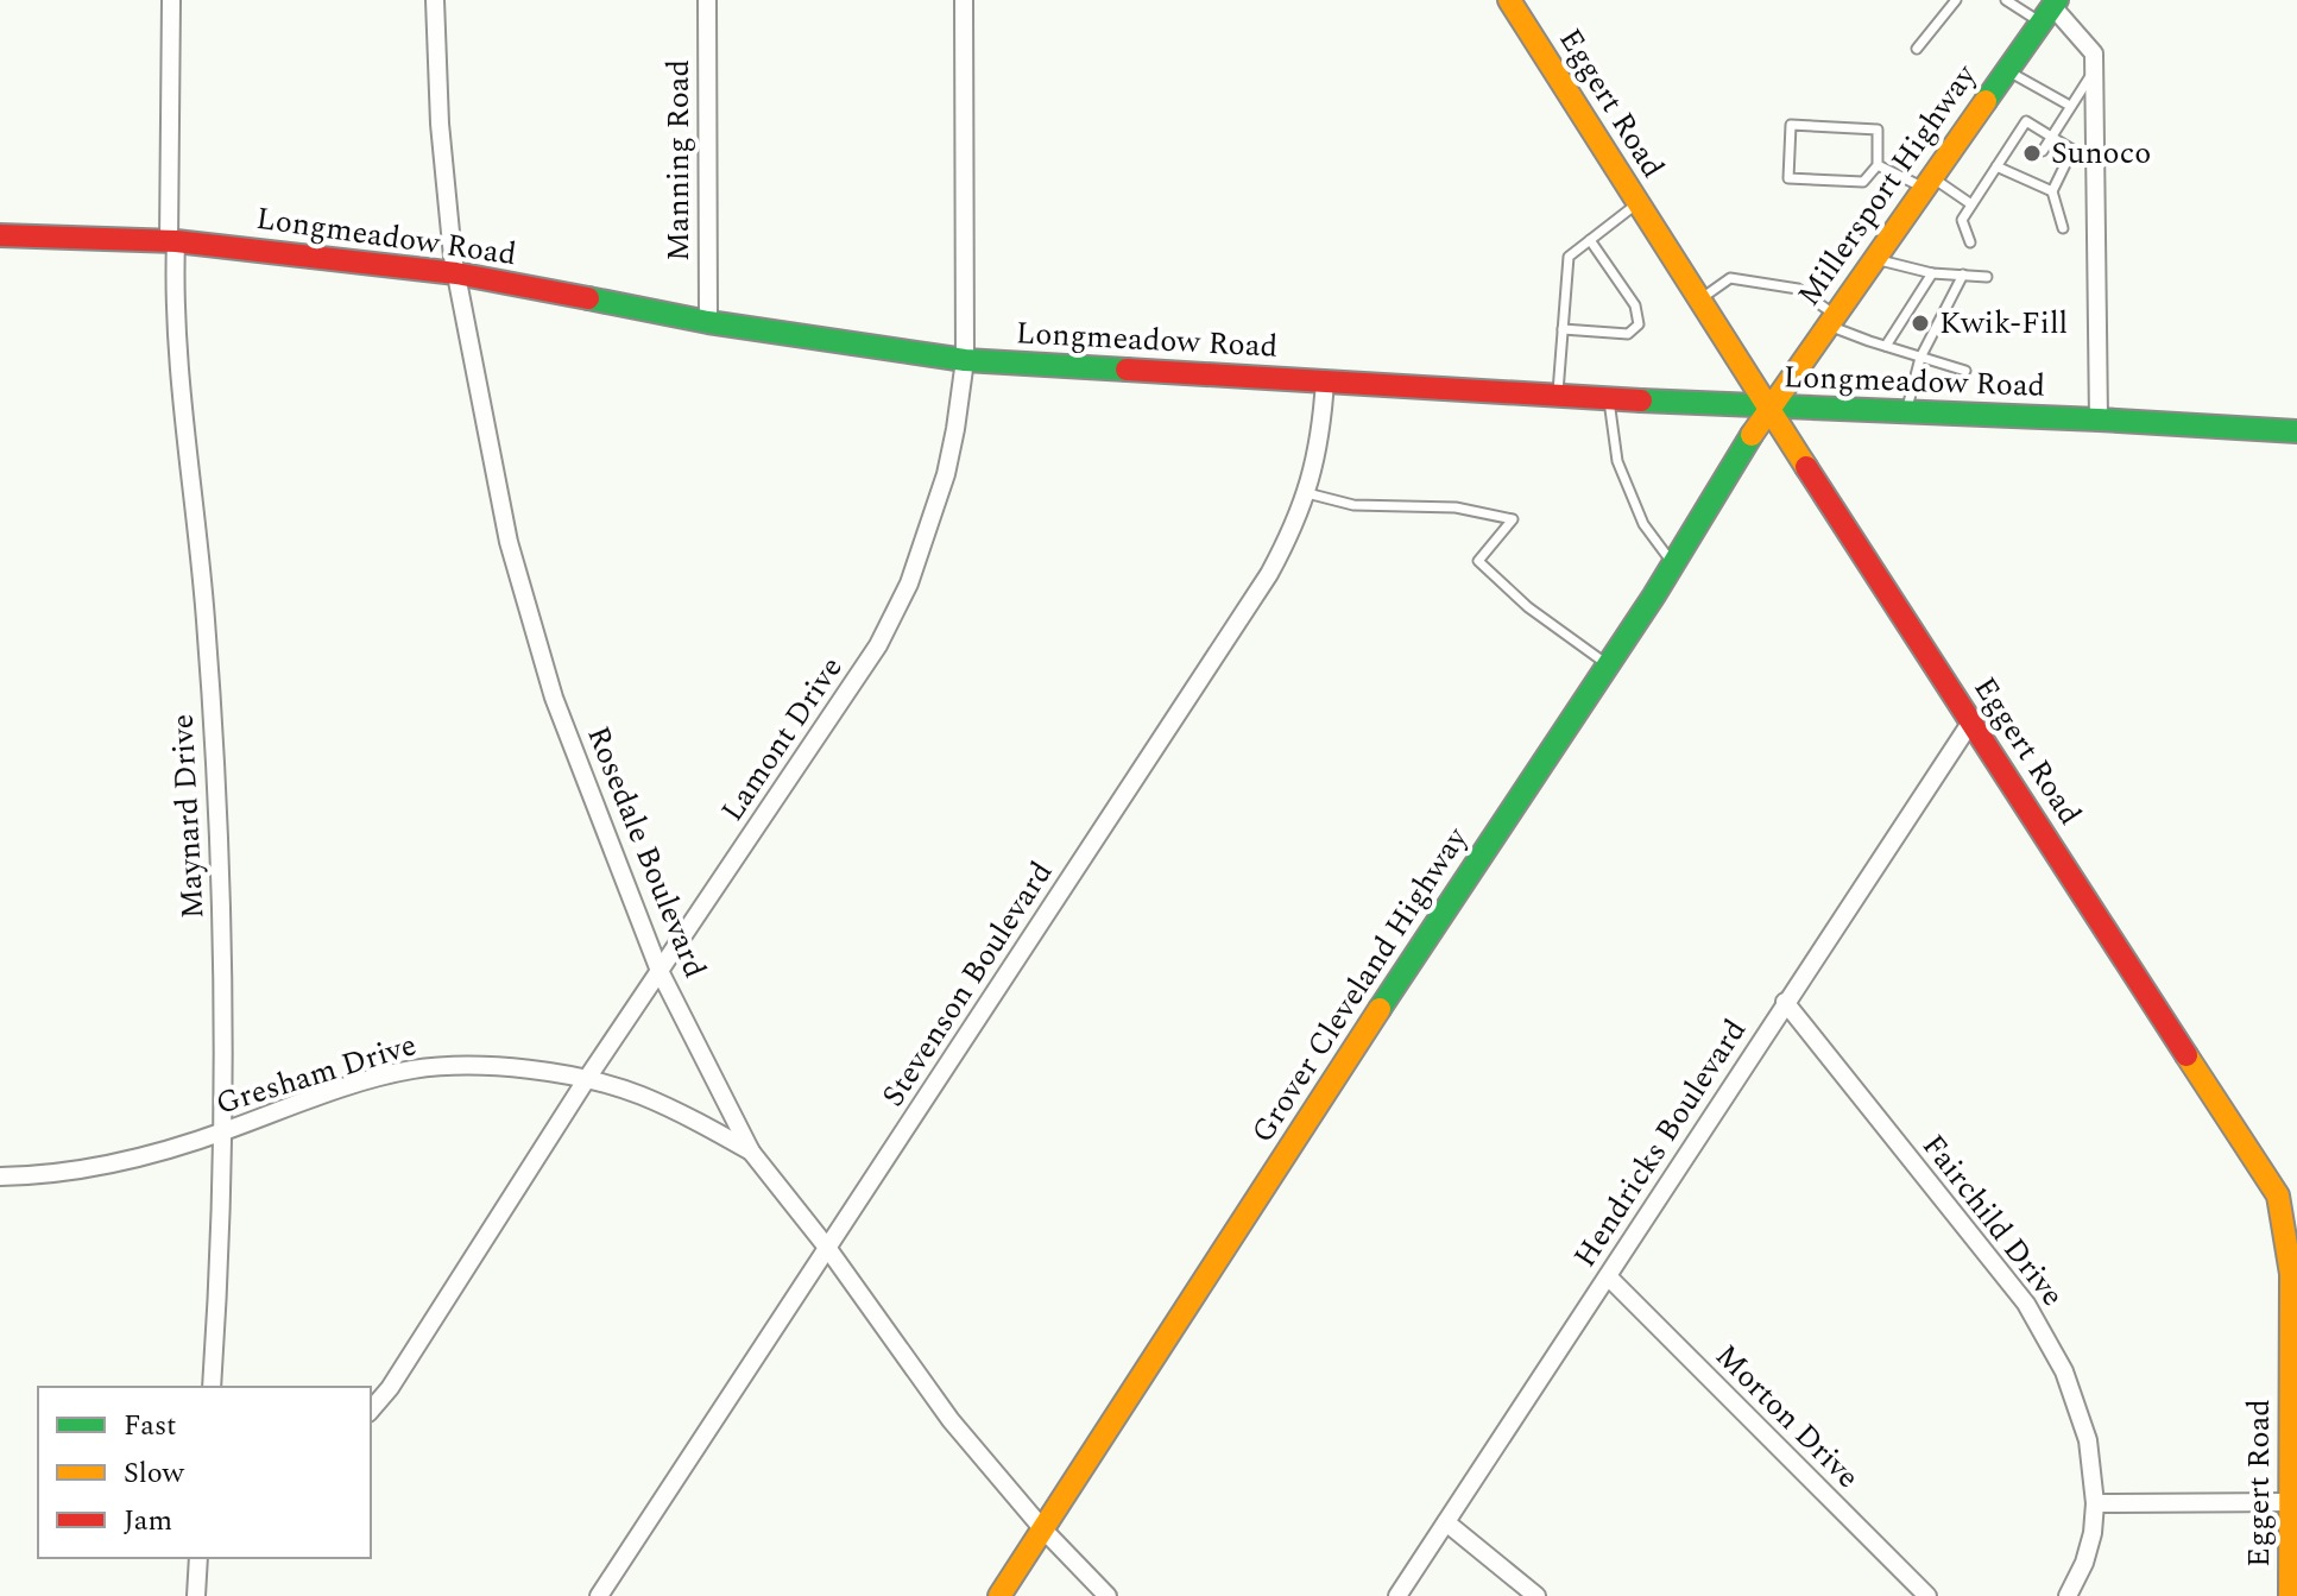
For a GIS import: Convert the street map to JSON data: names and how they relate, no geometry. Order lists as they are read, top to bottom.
{
  "streets": {
    "street": [
      "Eggert Road",
      "Manning Road",
      "Millersport Highway",
      "Longmeadow Road",
      "Lamont Drive",
      "Maynard Drive",
      "Rosedale Boulevard",
      "Stevenson Boulevard",
      "Grover Cleveland Highway",
      "Gresham Drive",
      "Hendricks Boulevard",
      "Fairchild Drive",
      "Morton Drive"
    ]
  },
  "crossings": [
    ["Eggert Road", "Millersport Highway"],
    ["Eggert Road", "Longmeadow Road"],
    ["Eggert Road", "Grover Cleveland Highway"],
    ["Eggert Road", "Hendricks Boulevard"],
    ["Manning Road", "Longmeadow Road"],
    ["Millersport Highway", "Longmeadow Road"],
    ["Millersport Highway", "Grover Cleveland Highway"],
    ["Longmeadow Road", "Lamont Drive"],
    ["Longmeadow Road", "Maynard Drive"],
    ["Longmeadow Road", "Rosedale Boulevard"],
    ["Longmeadow Road", "Stevenson Boulevard"],
    ["Longmeadow Road", "Grover Cleveland Highway"],
    ["Lamont Drive", "Rosedale Boulevard"],
    ["Lamont Drive", "Gresham Drive"],
    ["Maynard Drive", "Gresham Drive"],
    ["Rosedale Boulevard", "Stevenson Boulevard"],
    ["Rosedale Boulevard", "Grover Cleveland Highway"],
    ["Rosedale Boulevard", "Gresham Drive"],
    ["Hendricks Boulevard", "Fairchild Drive"],
    ["Hendricks Boulevard", "Morton Drive"]
  ],
  "places": ["Sunoco", "Kwik-Fill"],
  "legend": ["Fast", "Slow", "Jam"]
}
